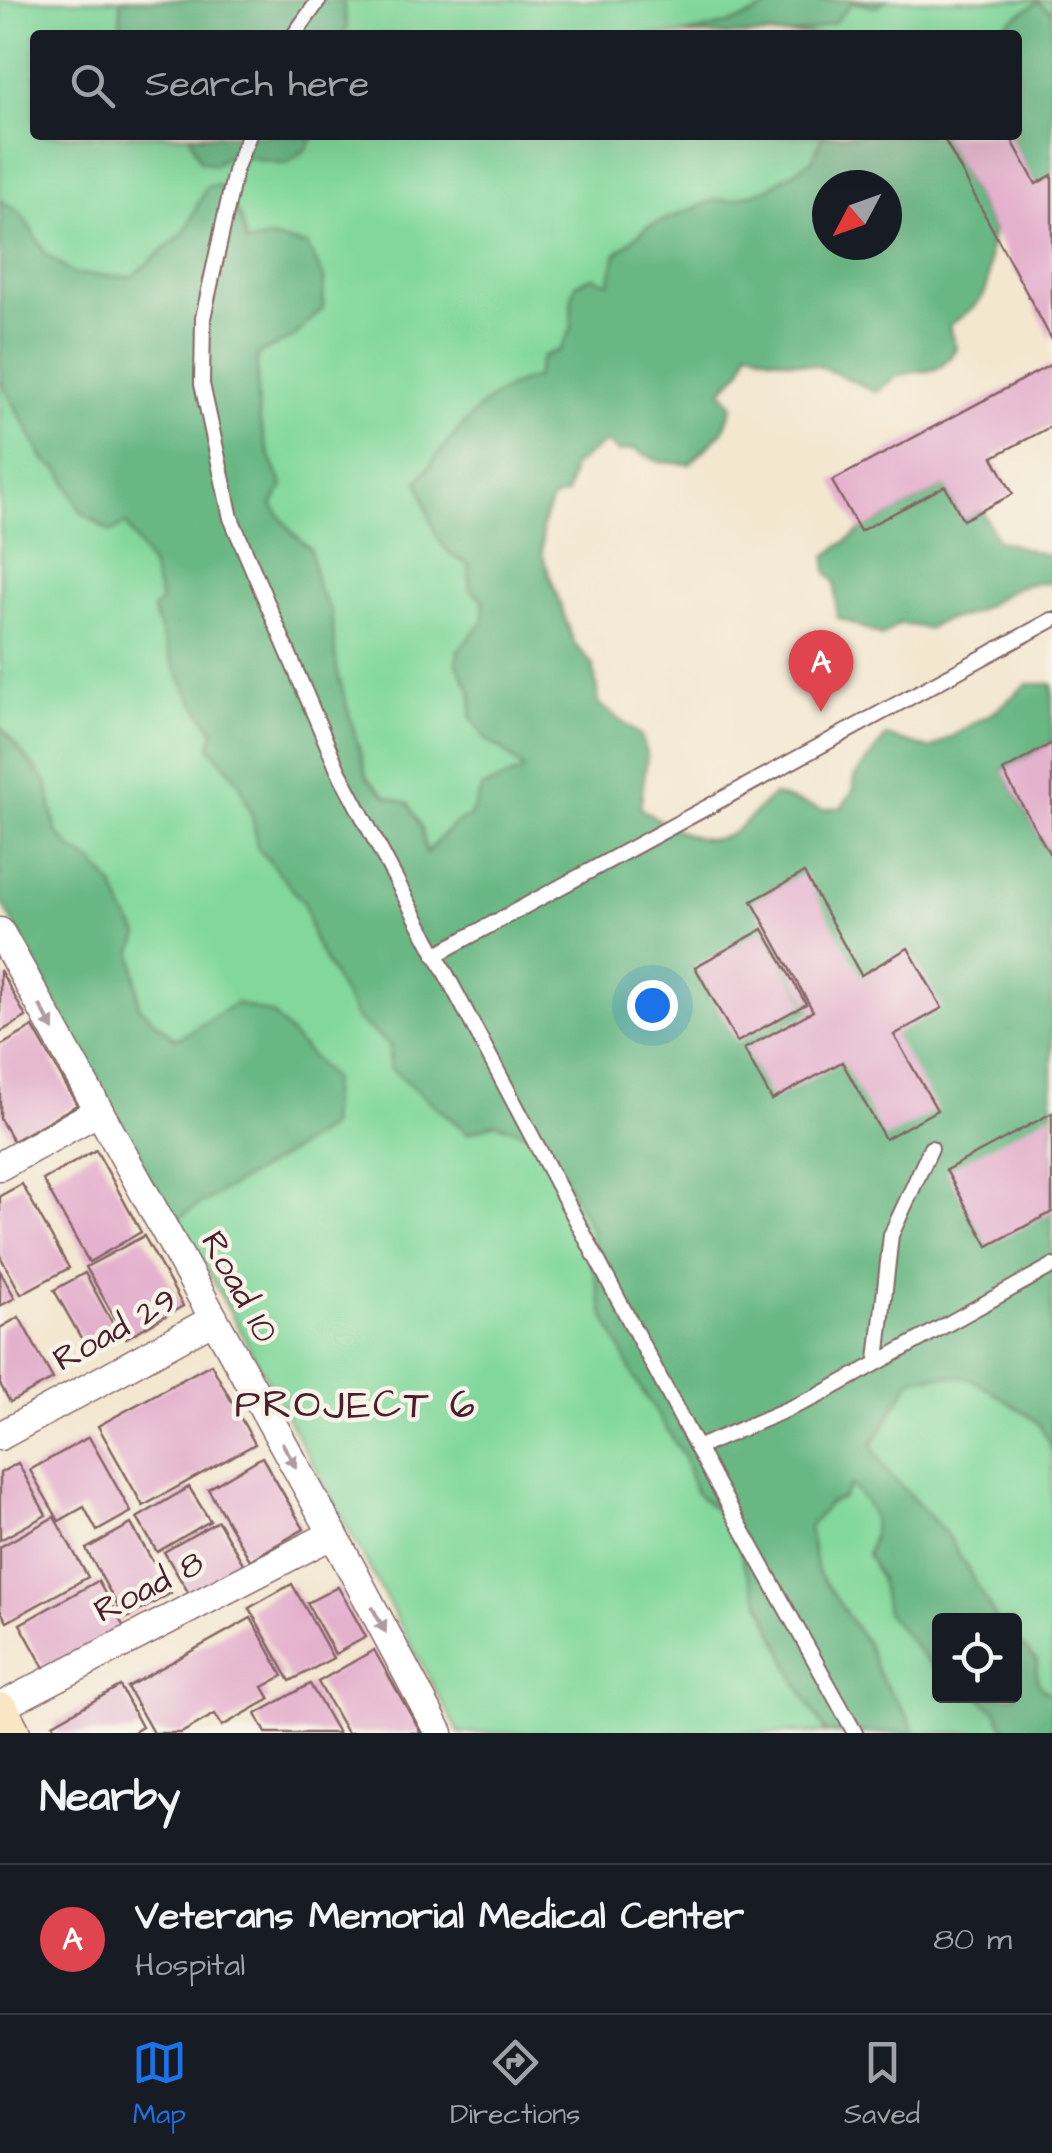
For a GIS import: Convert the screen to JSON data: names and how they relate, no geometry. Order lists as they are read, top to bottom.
{
  "streets": {
    "street": ["Road 10", "Road 29", "Road 8"]
  },
  "crossings": [
    ["Road 10", "Road 29"],
    ["Road 10", "Road 8"]
  ],
  "one_way": ["Road 10"],
  "districts": ["PROJECT 6"],
  "north": "bottom left",
  "page": {
    "search": "Search here",
    "pins": "A",
    "heading": "Nearby",
    "list": [
      {
        "mark": "A",
        "name": "Veterans Memorial Medical Center",
        "note": "Hospital",
        "value": "80 m"
      }
    ],
    "nav": ["Map", "Directions", "Saved"]
  }
}
